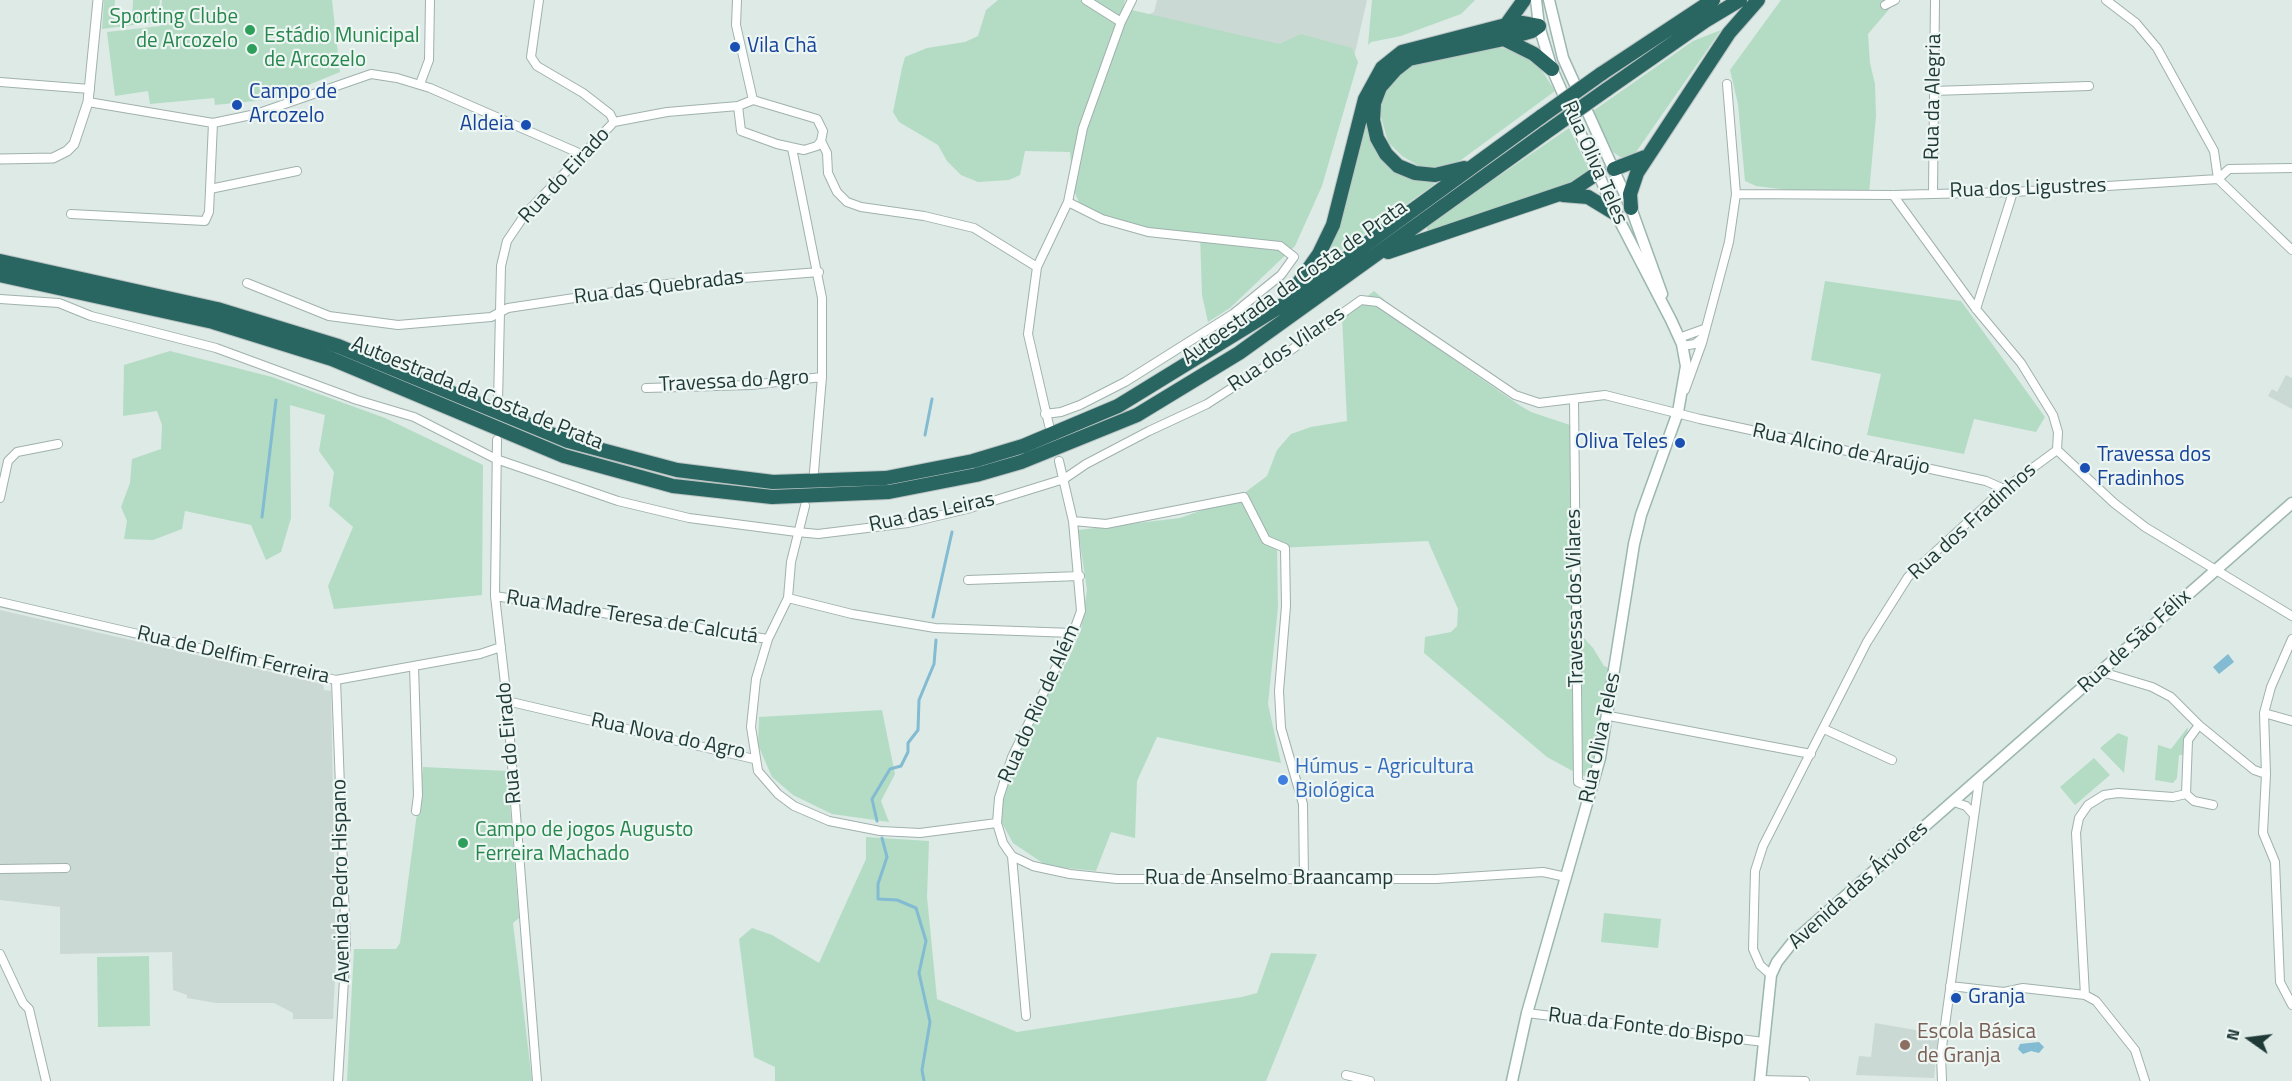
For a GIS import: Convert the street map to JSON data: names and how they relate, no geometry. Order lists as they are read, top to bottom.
{
  "streets": {
    "highway": ["Autoestrada da Costa de Prata"],
    "main road": ["Rua Oliva Teles", "Rua de São Félix", "Avenida das Árvores"],
    "street": [
      "Rua da Alegria",
      "Rua do Eirado",
      "Rua dos Ligustres",
      "Rua das Quebradas",
      "Rua dos Vilares",
      "Travessa do Agro",
      "Rua Alcino de Araújo",
      "Rua das Leiras",
      "Rua dos Fradinhos",
      "Travessa dos Vilares",
      "Rua Madre Teresa de Calcutá",
      "Rua de Delfim Ferreira",
      "Rua do Rio de Além",
      "Rua Nova do Agro",
      "Rua de Anselmo Braancamp",
      "Avenida Pedro Hispano",
      "Rua da Fonte do Bispo"
    ]
  },
  "crossings": [
    ["Rua da Alegria", "Rua dos Ligustres"],
    ["Rua Oliva Teles", "Rua dos Ligustres"],
    ["Rua Oliva Teles", "Rua dos Vilares"],
    ["Rua Oliva Teles", "Rua Alcino de Araújo"],
    ["Rua Oliva Teles", "Travessa dos Vilares"],
    ["Rua Oliva Teles", "Rua de Anselmo Braancamp"],
    ["Rua Oliva Teles", "Rua da Fonte do Bispo"],
    ["Rua do Eirado", "Rua das Quebradas"],
    ["Rua do Eirado", "Rua das Leiras"],
    ["Rua do Eirado", "Rua Madre Teresa de Calcutá"],
    ["Rua do Eirado", "Rua de Delfim Ferreira"],
    ["Rua do Eirado", "Rua Nova do Agro"],
    ["Rua dos Ligustres", "Rua dos Fradinhos"],
    ["Rua dos Vilares", "Rua Alcino de Araújo"],
    ["Rua dos Vilares", "Rua das Leiras"],
    ["Rua dos Vilares", "Travessa dos Vilares"],
    ["Rua dos Vilares", "Rua do Rio de Além"],
    ["Rua Alcino de Araújo", "Rua dos Fradinhos"],
    ["Rua das Leiras", "Rua do Rio de Além"],
    ["Rua das Leiras", "Rua Nova do Agro"],
    ["Rua dos Fradinhos", "Avenida das Árvores"],
    ["Rua Madre Teresa de Calcutá", "Rua Nova do Agro"],
    ["Rua de São Félix", "Avenida das Árvores"],
    ["Rua de Delfim Ferreira", "Avenida Pedro Hispano"],
    ["Avenida das Árvores", "Rua da Fonte do Bispo"]
  ],
  "places": [
    "Sporting Clube de Arcozelo",
    "Vila Chã",
    "Estádio Municipal de Arcozelo",
    "Campo de Arcozelo",
    "Aldeia",
    "Oliva Teles",
    "Travessa dos Fradinhos",
    "Húmus - Agricultura Biológica",
    "Campo de jogos Augusto Ferreira Machado",
    "Granja",
    "Escola Básica de Granja"
  ],
  "north": "left"
}
